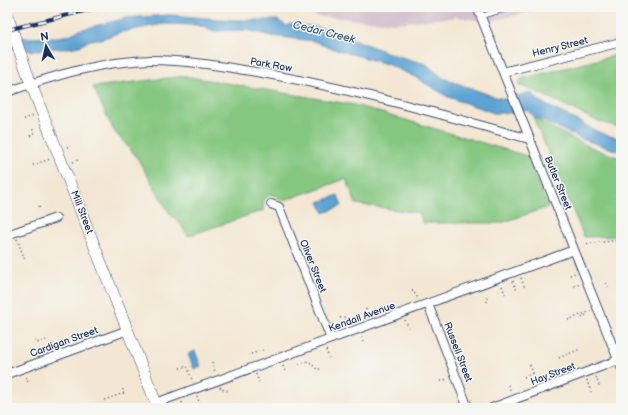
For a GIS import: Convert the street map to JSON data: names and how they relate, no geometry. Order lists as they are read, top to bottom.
{
  "streets": {
    "main road": ["Mill Street"],
    "street": [
      "Henry Street",
      "Park Row",
      "Butler Street",
      "Oliver Street",
      "Kendall Avenue",
      "Cardigan Street",
      "Russell Street",
      "Hay Street"
    ]
  },
  "crossings": [
    ["Henry Street", "Butler Street"],
    ["Park Row", "Butler Street"],
    ["Park Row", "Mill Street"],
    ["Butler Street", "Kendall Avenue"],
    ["Butler Street", "Hay Street"],
    ["Mill Street", "Kendall Avenue"],
    ["Mill Street", "Cardigan Street"],
    ["Oliver Street", "Kendall Avenue"],
    ["Kendall Avenue", "Russell Street"]
  ],
  "water": ["Cedar Creek"],
  "north": "top"
}
